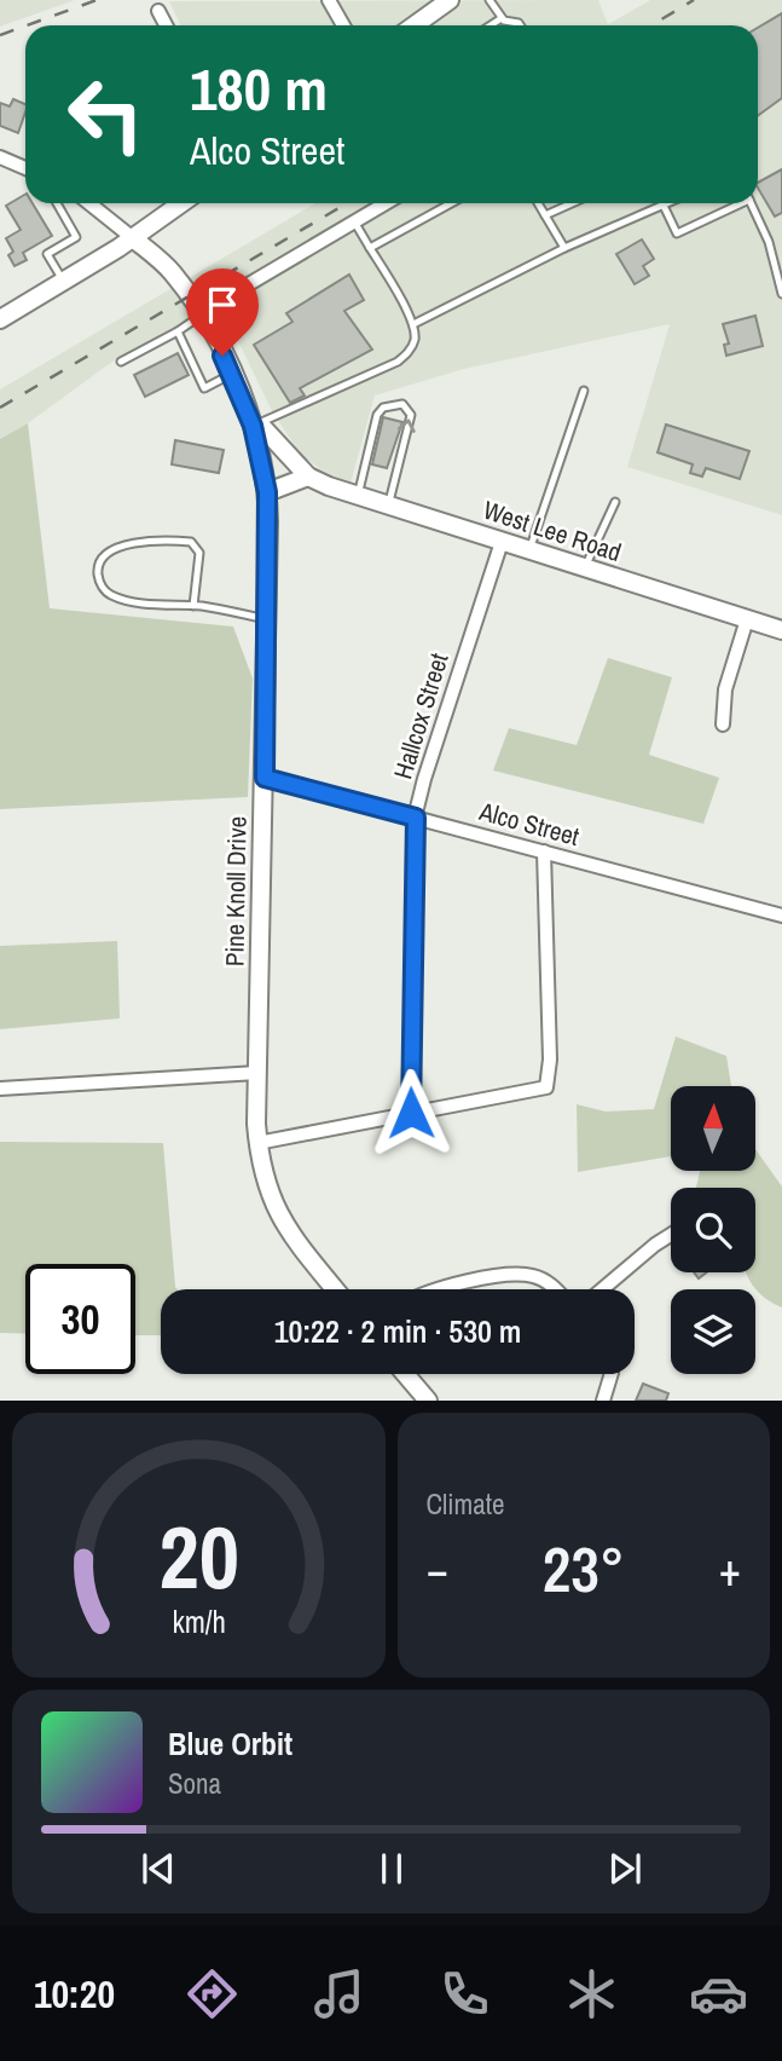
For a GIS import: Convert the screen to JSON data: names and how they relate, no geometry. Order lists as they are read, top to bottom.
{
  "streets": {
    "street": [
      "West Lee Road",
      "Hallcox Street",
      "Alco Street",
      "Pine Knoll Drive"
    ]
  },
  "crossings": [
    ["West Lee Road", "Hallcox Street"],
    ["West Lee Road", "Pine Knoll Drive"],
    ["Hallcox Street", "Alco Street"],
    ["Alco Street", "Pine Knoll Drive"]
  ],
  "north": "top",
  "page": {
    "turn": ["180 m", "Alco Street"],
    "limit": "30",
    "trip": "10:22 · 2 min · 530 m",
    "tile": "Climate",
    "heat": ["−", "23°", "+"],
    "song": ["Blue Orbit", "Sona"],
    "tabs": "10:20",
    "gauge": ["20", "km/h"]
  }
}
